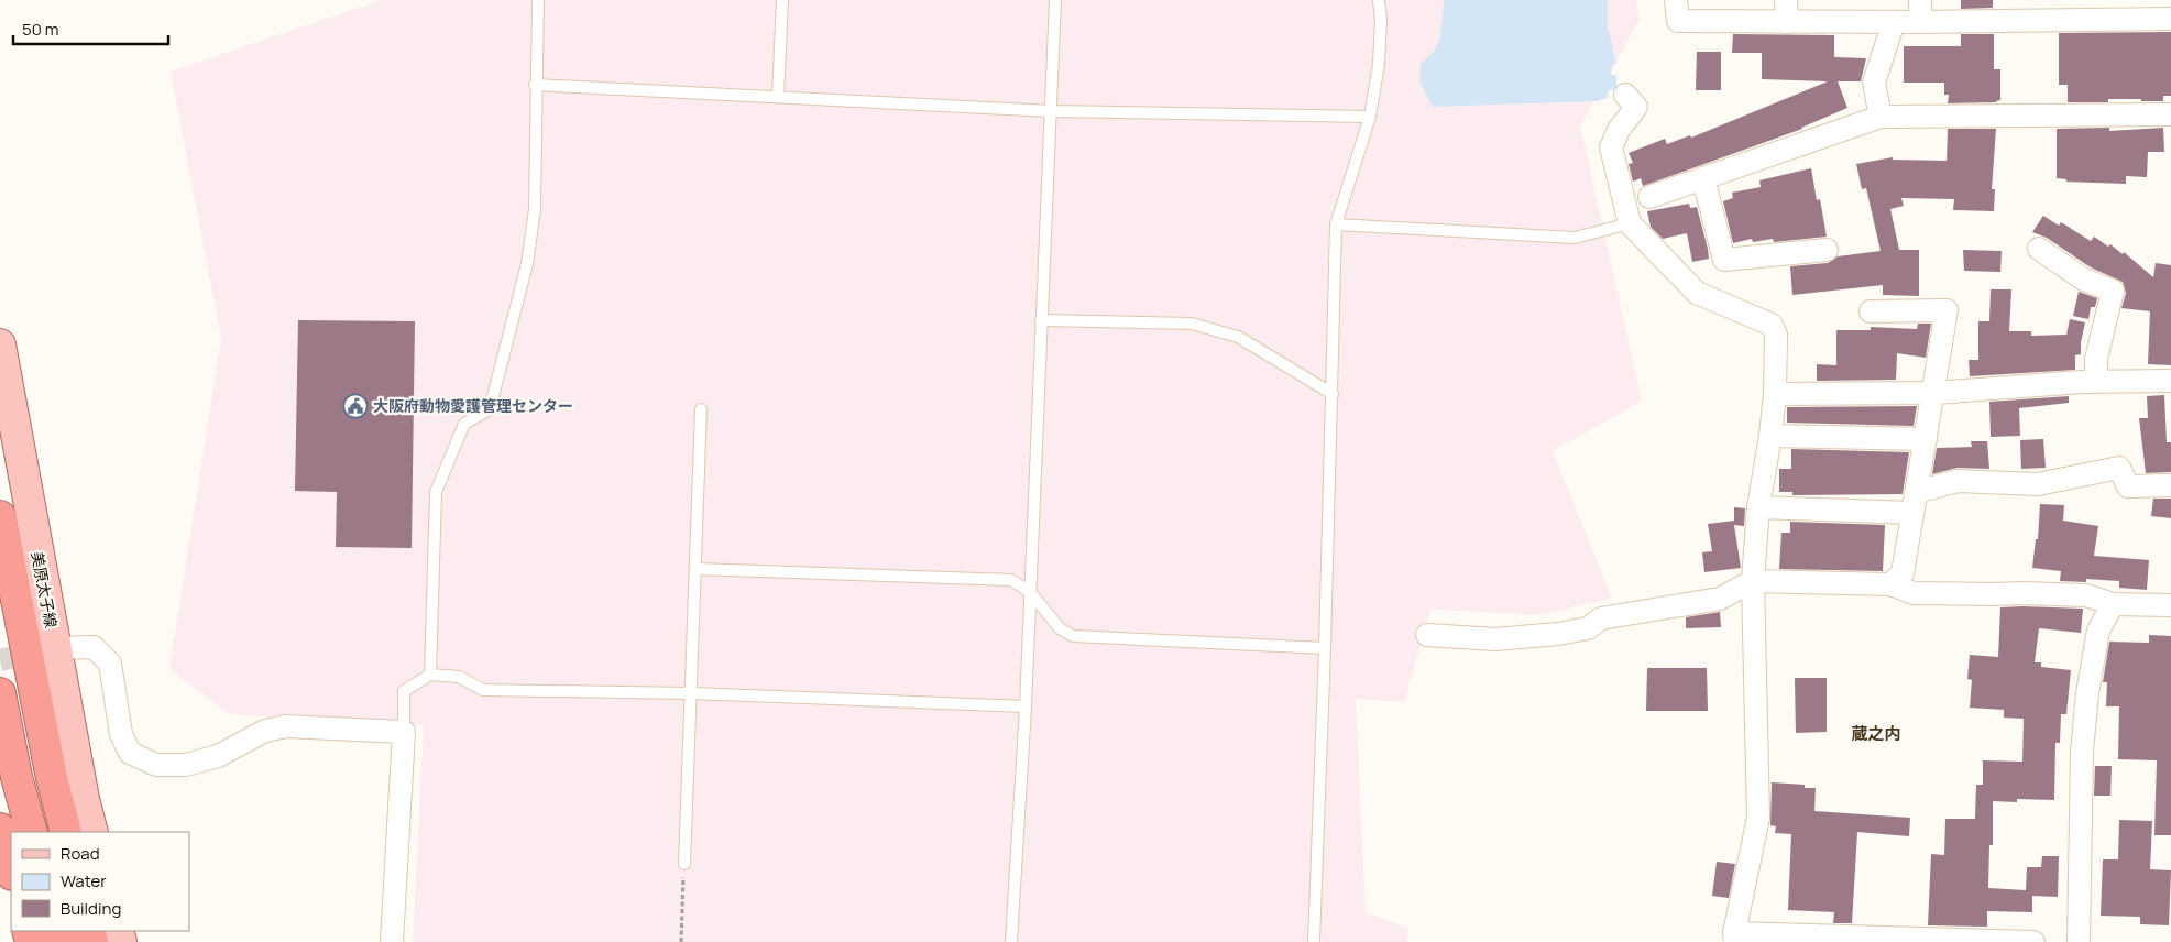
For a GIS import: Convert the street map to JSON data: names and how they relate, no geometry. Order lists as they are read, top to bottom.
{
  "streets": {
    "main road": ["美原太子線"]
  },
  "districts": ["蔵之内"],
  "places": {
    "public building": ["大阪府動物愛護管理センター"]
  },
  "legend": ["Road", "Water", "Building"],
  "scale_bar": "50 m"
}
